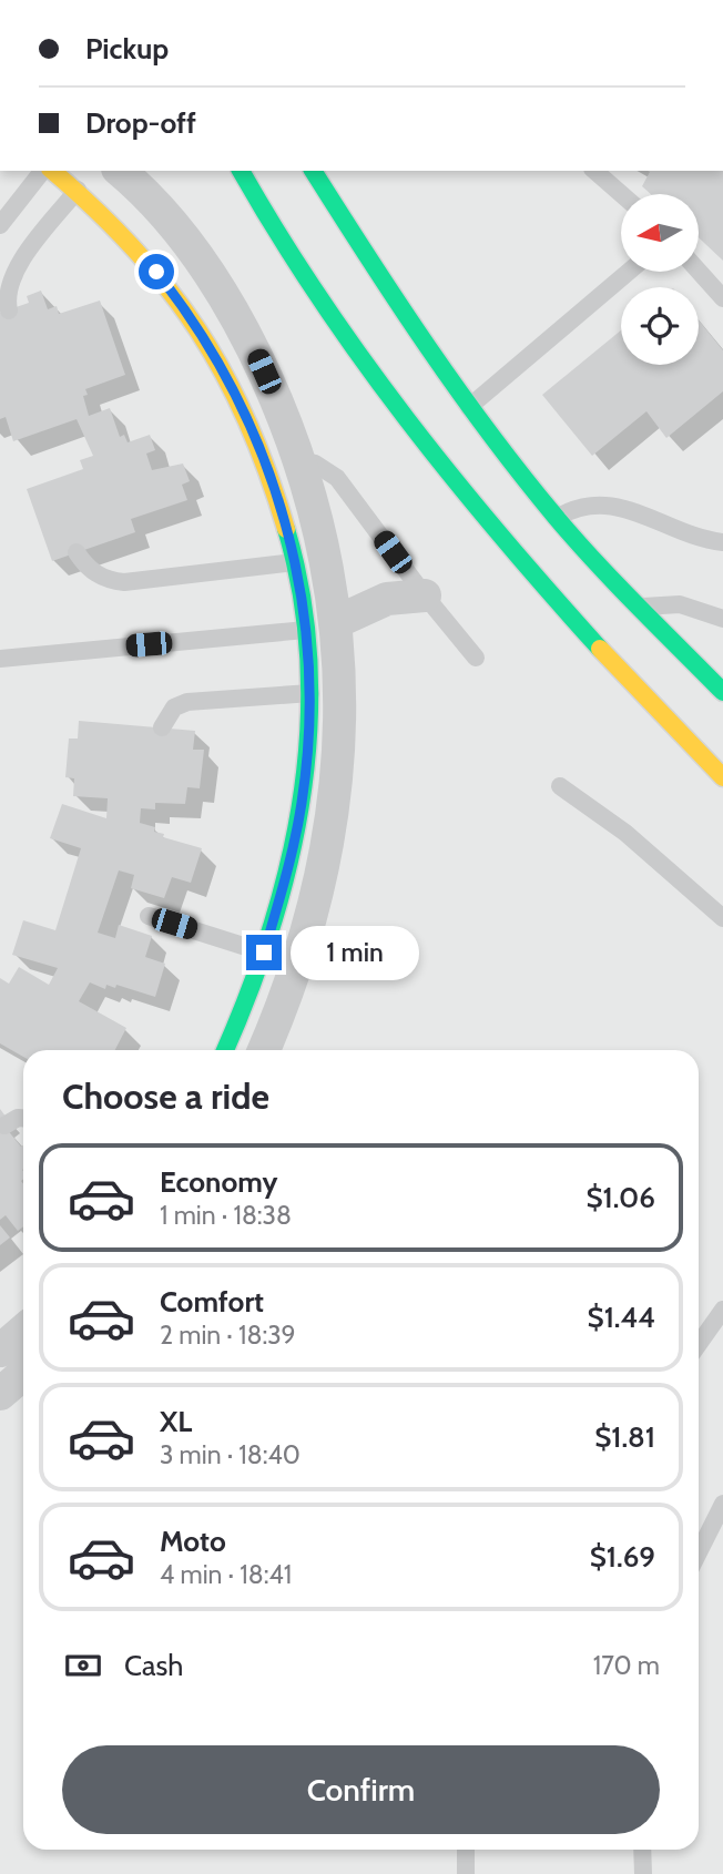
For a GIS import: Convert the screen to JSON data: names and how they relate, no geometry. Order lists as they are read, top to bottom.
{
  "north": "left",
  "page": {
    "banner": ["Pickup", "Drop-off"],
    "bubble": "1 min",
    "heading": "Choose a ride",
    "list": [
      {
        "name": "Economy",
        "note": "1 min · 18:38",
        "value": "$1.06"
      },
      {
        "name": "Comfort",
        "note": "2 min · 18:39",
        "value": "$1.44"
      },
      {
        "name": "XL",
        "note": "3 min · 18:40",
        "value": "$1.81"
      },
      {
        "name": "Moto",
        "note": "4 min · 18:41",
        "value": "$1.69"
      }
    ],
    "pay": ["Cash", "170 m"],
    "buttons": "Confirm"
  }
}
